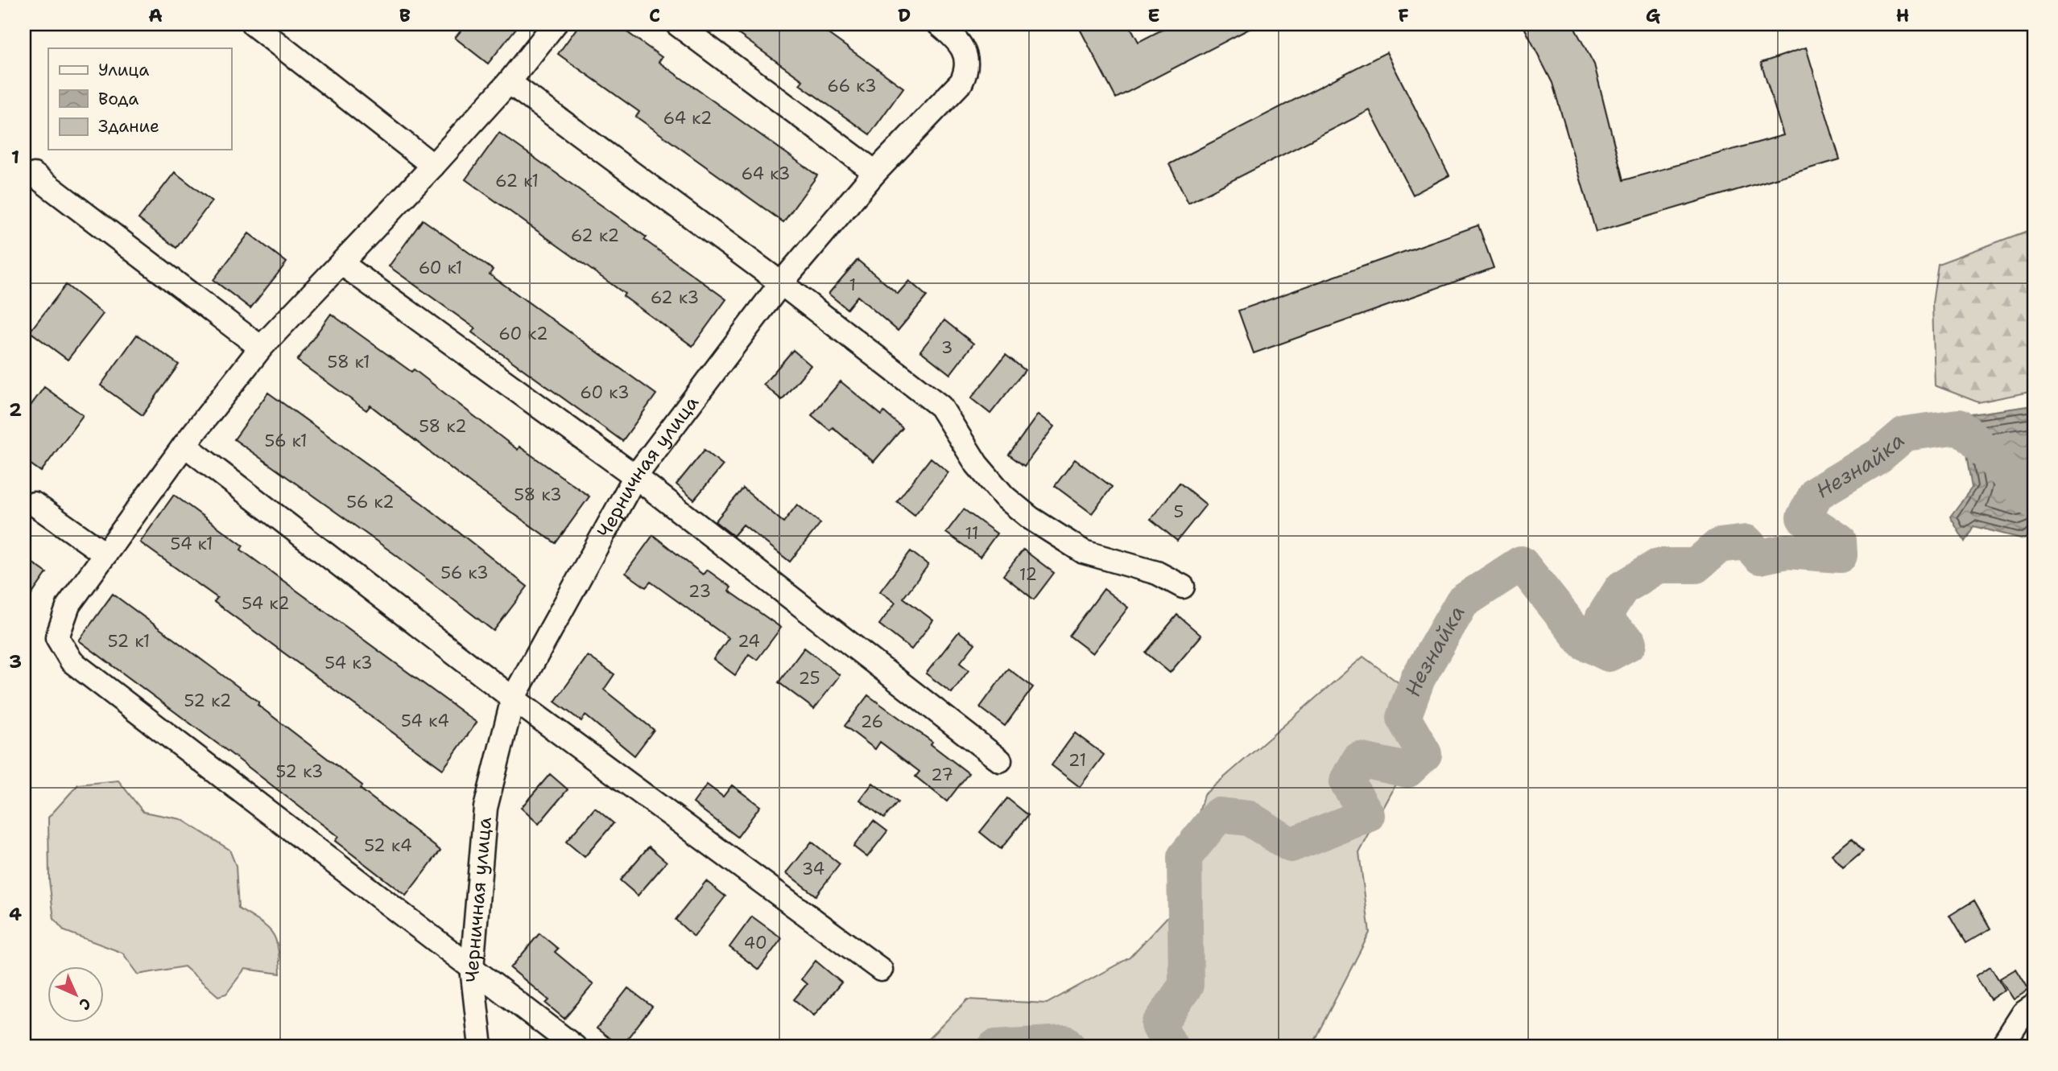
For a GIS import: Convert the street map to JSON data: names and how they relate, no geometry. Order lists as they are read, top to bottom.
{
  "streets": {
    "street": ["Черничная улица"]
  },
  "water": ["Незнайка"],
  "house_numbers": [
    "66 к3",
    "64 к2",
    "64 к3",
    "62 к1",
    "62 к2",
    "60 к1",
    "1",
    "62 к3",
    "60 к2",
    "3",
    "58 к1",
    "60 к3",
    "58 к2",
    "56 к1",
    "58 к3",
    "56 к2",
    "5",
    "11",
    "54 к1",
    "56 к3",
    "12",
    "23",
    "54 к2",
    "52 к1",
    "24",
    "54 к3",
    "25",
    "52 к2",
    "54 к4",
    "26",
    "21",
    "52 к3",
    "27",
    "52 к4",
    "34",
    "40"
  ],
  "legend": ["Улица", "Вода", "Здание"],
  "north": "bottom right",
  "grid": {
    "columns": [
      "A",
      "B",
      "C",
      "D",
      "E",
      "F",
      "G",
      "H"
    ],
    "rows": [
      "1",
      "2",
      "3",
      "4"
    ]
  }
}
